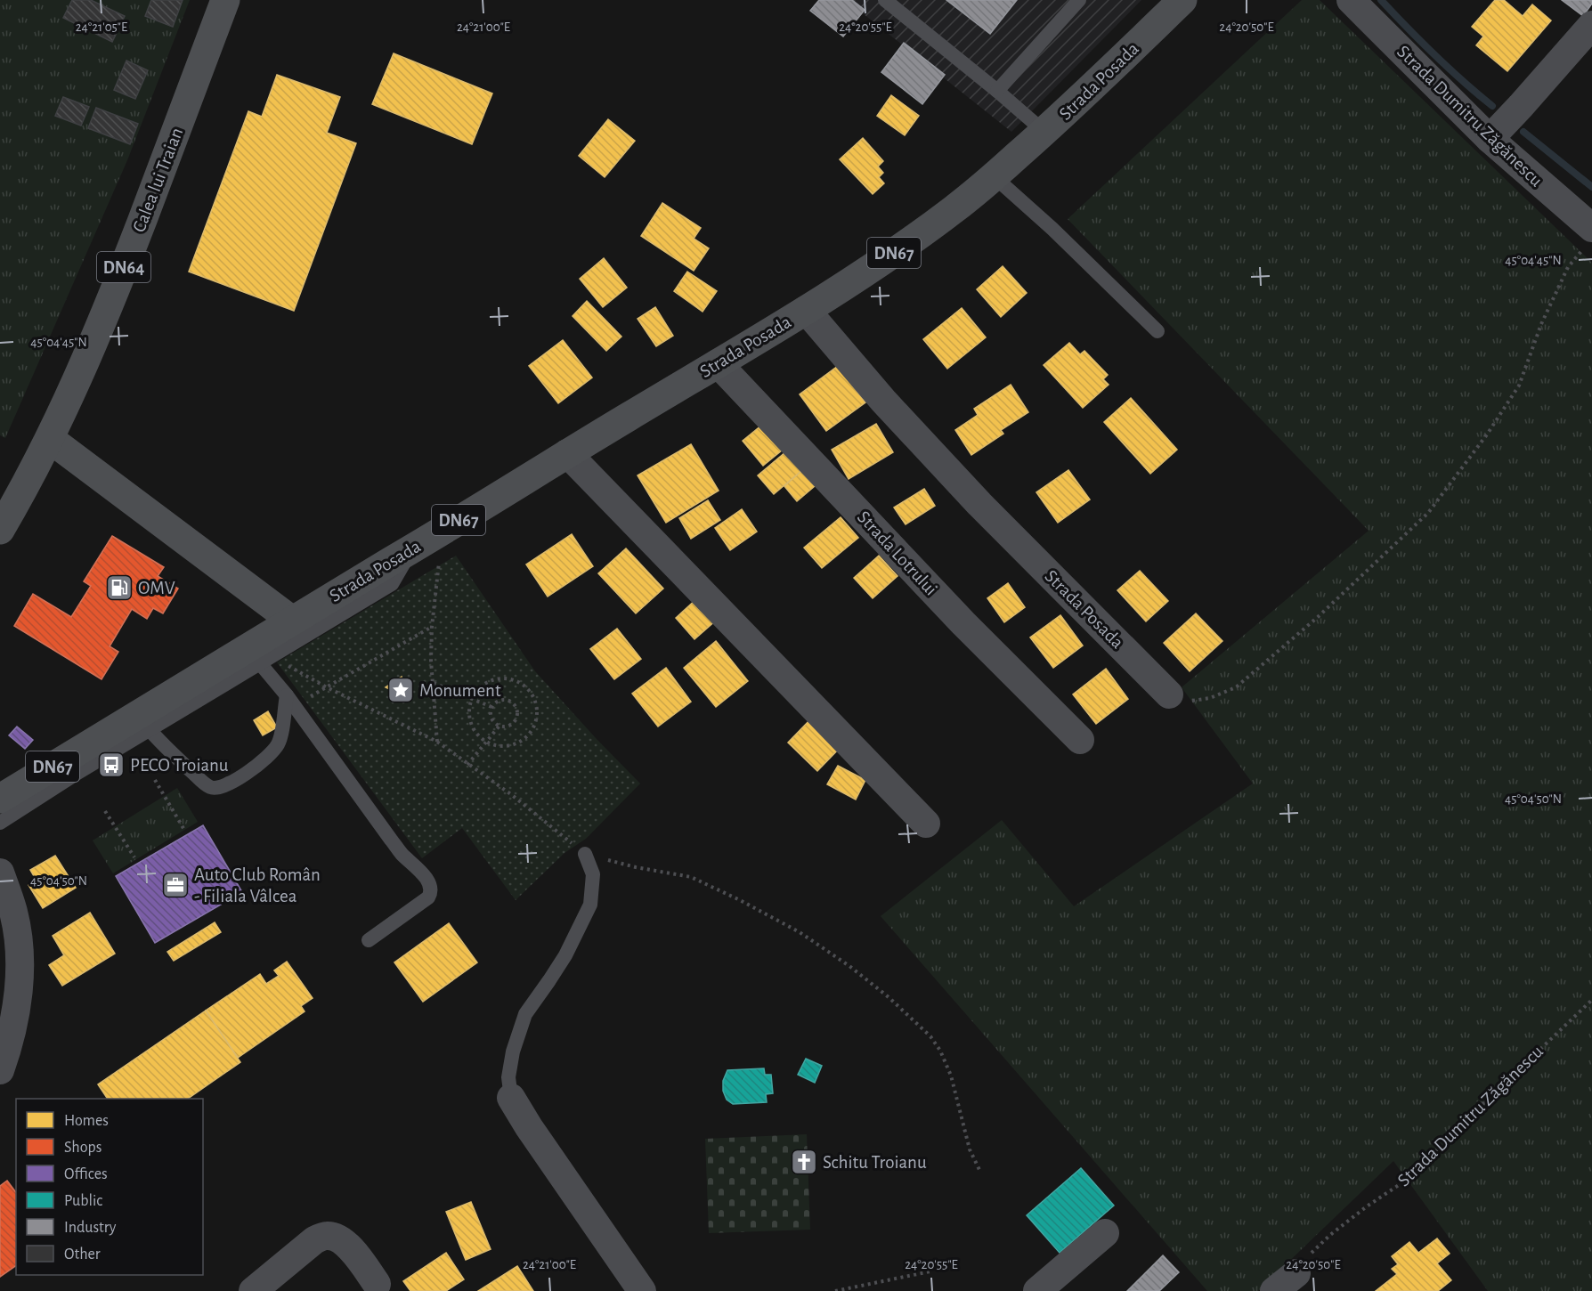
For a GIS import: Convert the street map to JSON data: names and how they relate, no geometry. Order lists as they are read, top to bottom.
{
  "streets": {
    "main road": [
      "Strada Posada",
      "Calea lui Traian",
      "DN67",
      "DN64"
    ],
    "street": ["Strada Dumitru Zăgănescu", "Strada Lotrului"]
  },
  "crossings": [
    ["Strada Posada", "Strada Lotrului"]
  ],
  "places": {
    "fuel station": ["OMV"],
    "place": ["Monument"],
    "bus stop": ["PECO Troianu"],
    "office": ["Auto Club Român - Filiala Vâlcea"],
    "church": ["Schitu Troianu"]
  },
  "legend": [
    "Homes",
    "Shops",
    "Offices",
    "Public",
    "Industry",
    "Other"
  ],
  "coordinates": [
    "24°21'05\"E",
    "24°21'00\"E",
    "24°20'55\"E",
    "24°20'50\"E",
    "45°04'45\"N",
    "45°04'50\"N"
  ]
}
